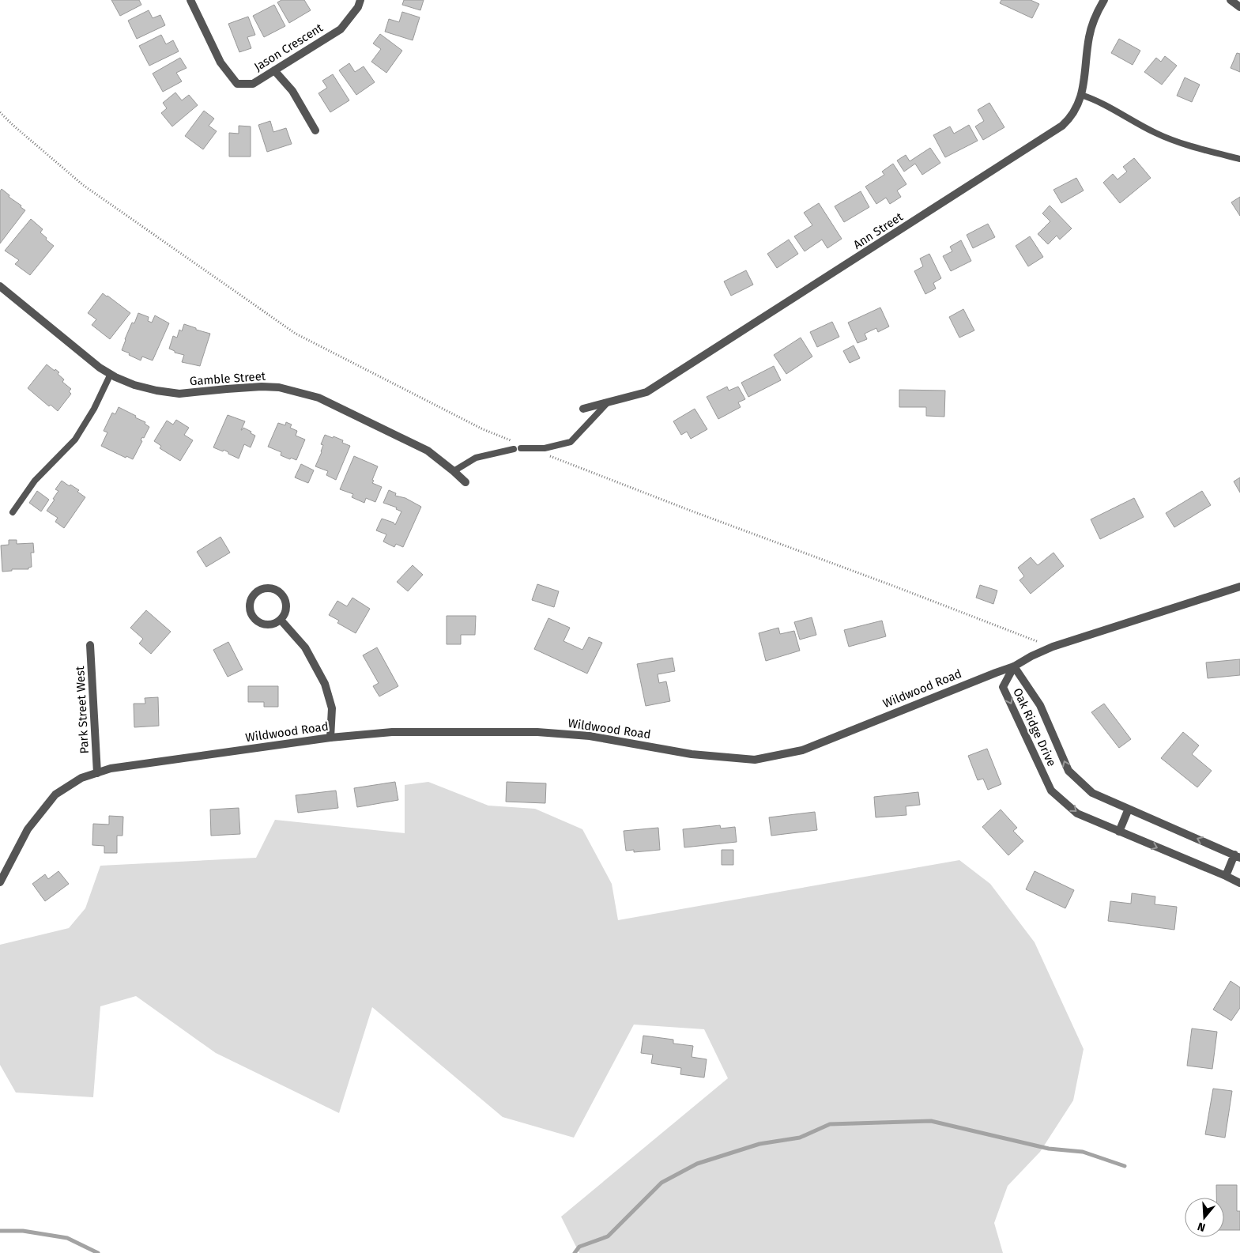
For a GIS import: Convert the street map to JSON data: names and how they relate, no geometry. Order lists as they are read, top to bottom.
{
  "streets": {
    "street": [
      "Jason Crescent",
      "Ann Street",
      "Gamble Street",
      "Wildwood Road",
      "Park Street West",
      "Oak Ridge Drive"
    ]
  },
  "crossings": [
    ["Wildwood Road", "Park Street West"],
    ["Wildwood Road", "Oak Ridge Drive"]
  ],
  "north": "bottom"
}
